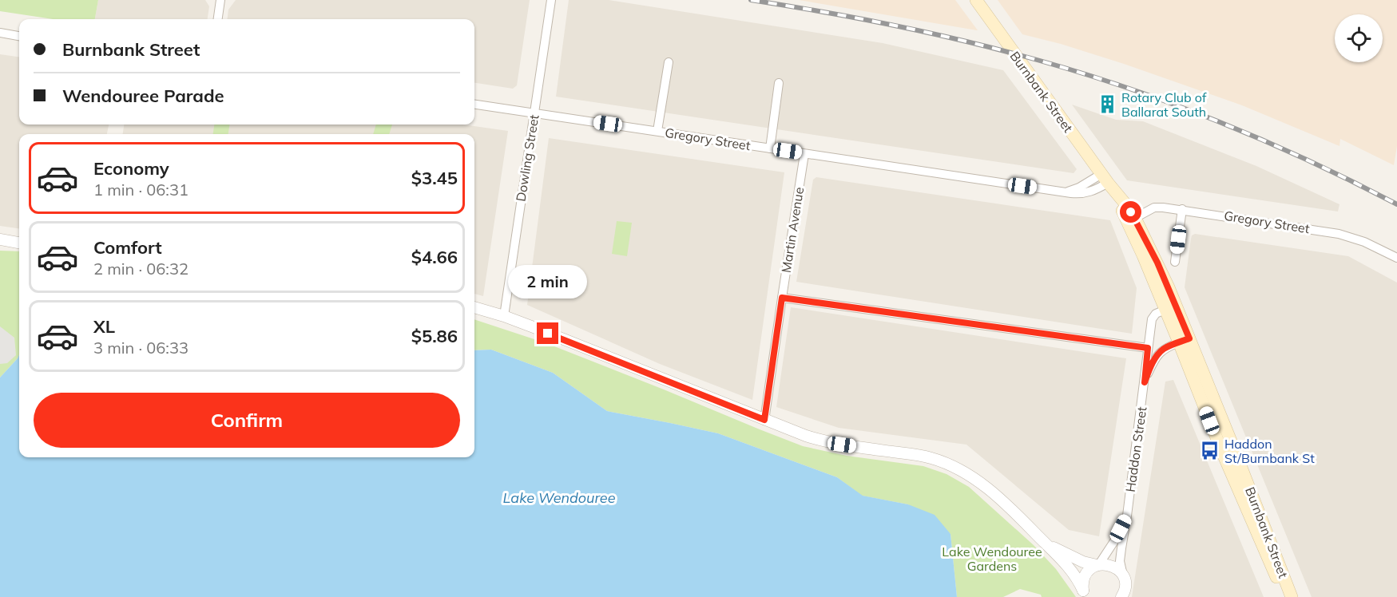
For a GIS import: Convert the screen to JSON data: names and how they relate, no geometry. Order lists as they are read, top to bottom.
{
  "streets": {
    "main road": ["Burnbank Street"],
    "street": [
      "Gregory Street",
      "Dowling Street",
      "Martin Avenue",
      "Haddon Street"
    ]
  },
  "crossings": [
    ["Burnbank Street", "Gregory Street"],
    ["Burnbank Street", "Haddon Street"],
    ["Gregory Street", "Dowling Street"],
    ["Gregory Street", "Martin Avenue"]
  ],
  "water": ["Lake Wendouree"],
  "parks": ["Lake Wendouree Gardens"],
  "places": {
    "building": ["Rotary Club of Ballarat South"],
    "bus stop": ["Haddon St/Burnbank St"]
  },
  "page": {
    "banner": ["Burnbank Street", "Wendouree Parade"],
    "list": [
      {
        "name": "Economy",
        "note": "1 min · 06:31",
        "value": "$3.45"
      },
      {
        "name": "Comfort",
        "note": "2 min · 06:32",
        "value": "$4.66"
      },
      {
        "name": "XL",
        "note": "3 min · 06:33",
        "value": "$5.86"
      }
    ],
    "bubble": "2 min",
    "buttons": "Confirm"
  }
}
